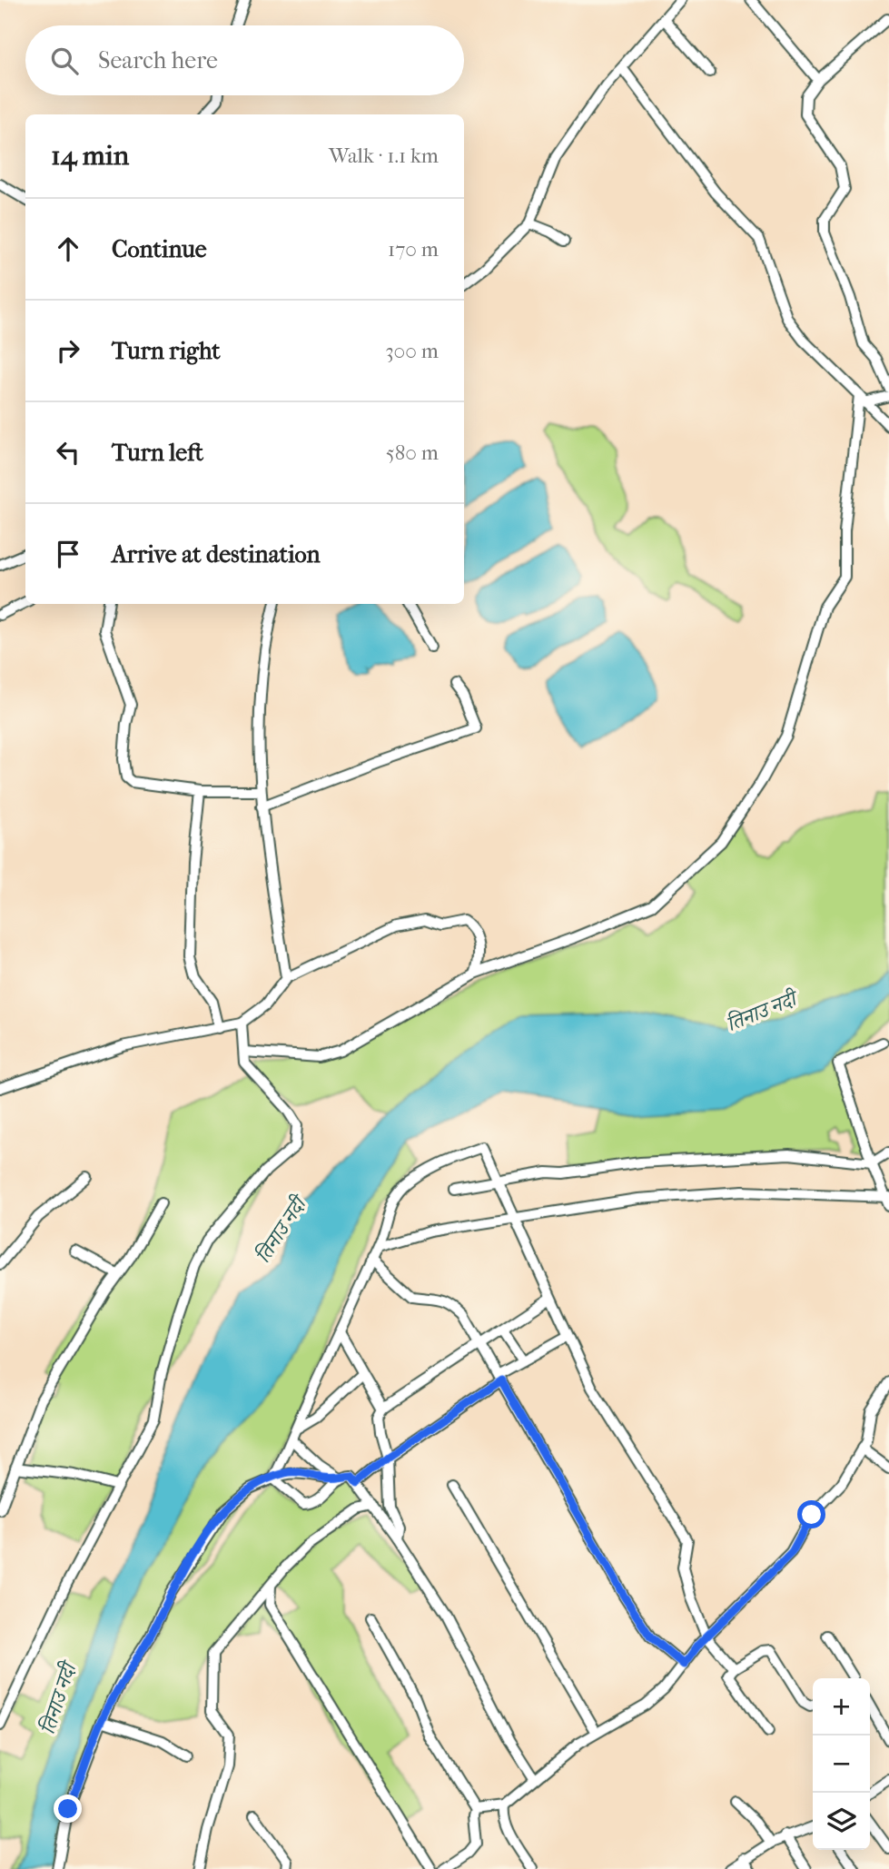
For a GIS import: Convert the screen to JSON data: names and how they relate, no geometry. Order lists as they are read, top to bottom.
{
  "water": ["तिनाउ नदी"],
  "page": {
    "search": "Search here",
    "heading": ["14 min", "Walk · 1.1 km"],
    "list": [
      ["Continue", "170 m"],
      ["Turn right", "300 m"],
      ["Turn left", "580 m"],
      "Arrive at destination"
    ],
    "map_buttons": ["+", "−"]
  }
}
